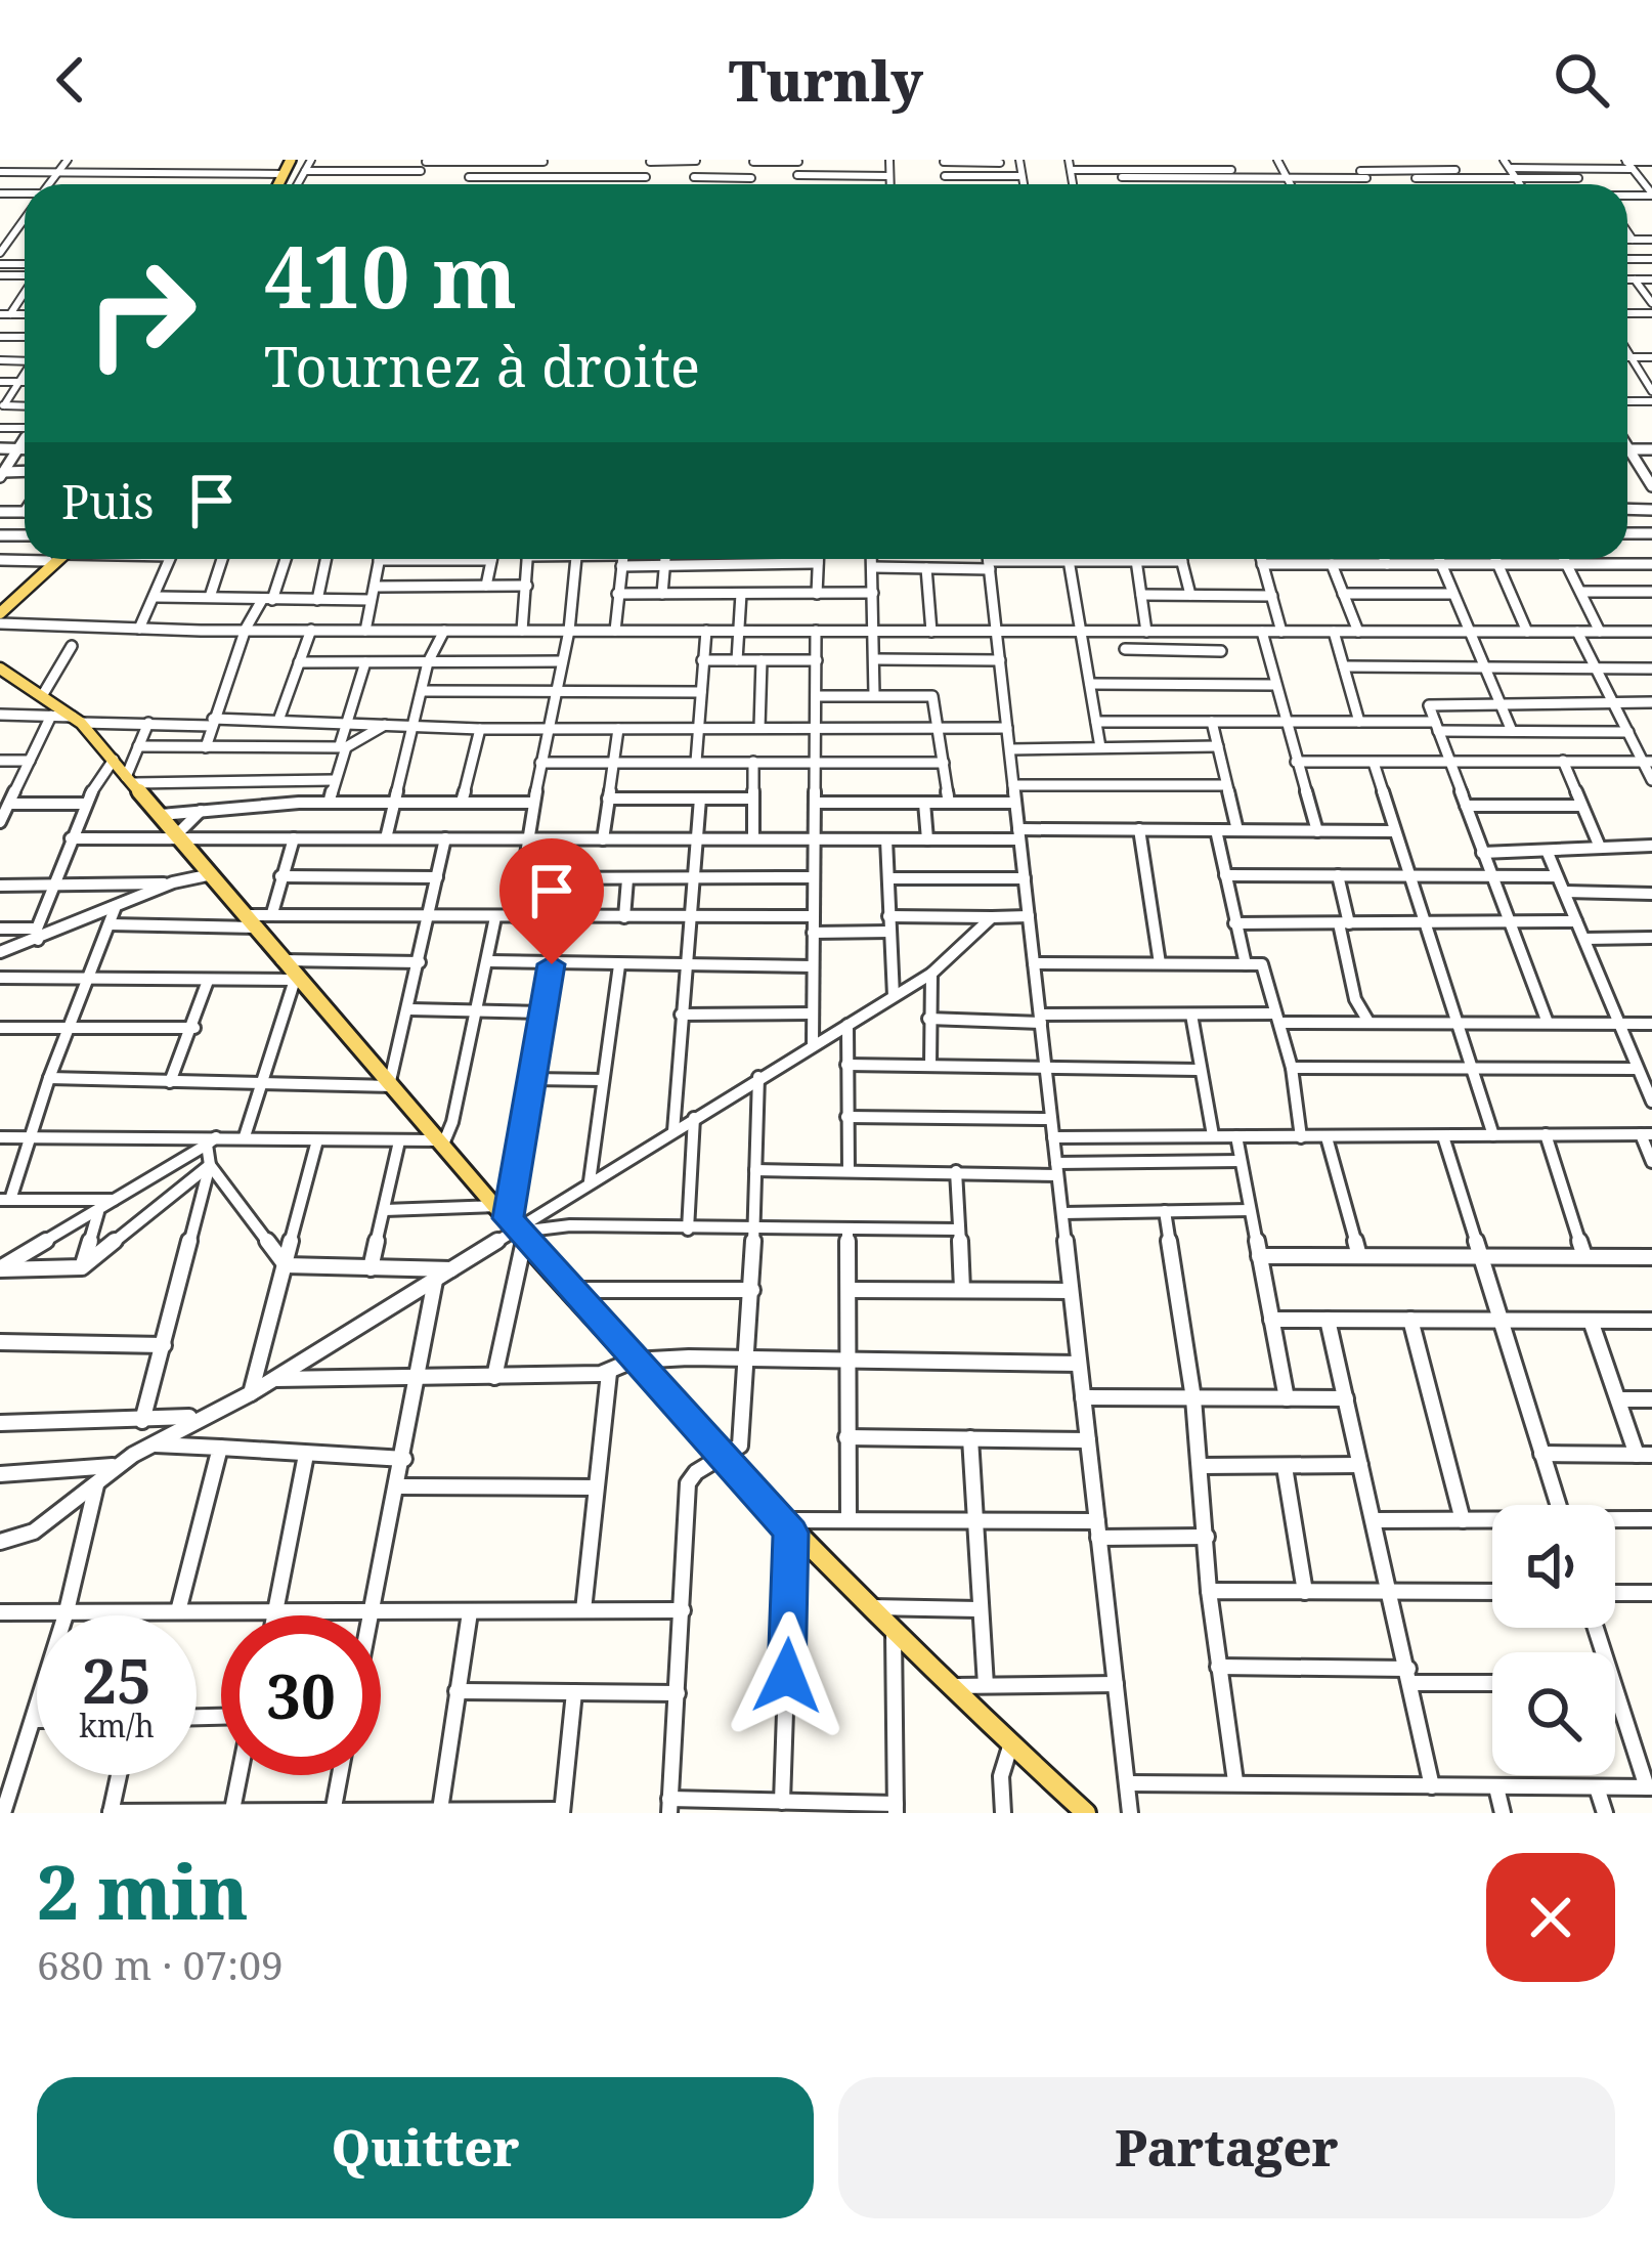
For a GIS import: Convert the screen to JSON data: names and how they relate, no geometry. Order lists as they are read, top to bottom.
{
  "page": {
    "header": "Turnly",
    "turn": ["410 m", "Tournez à droite"],
    "then": "Puis",
    "speed": "25 km/h",
    "limit": "30",
    "heading": ["2 min", "680 m · 07:09"],
    "buttons": ["Quitter", "Partager"]
  }
}
